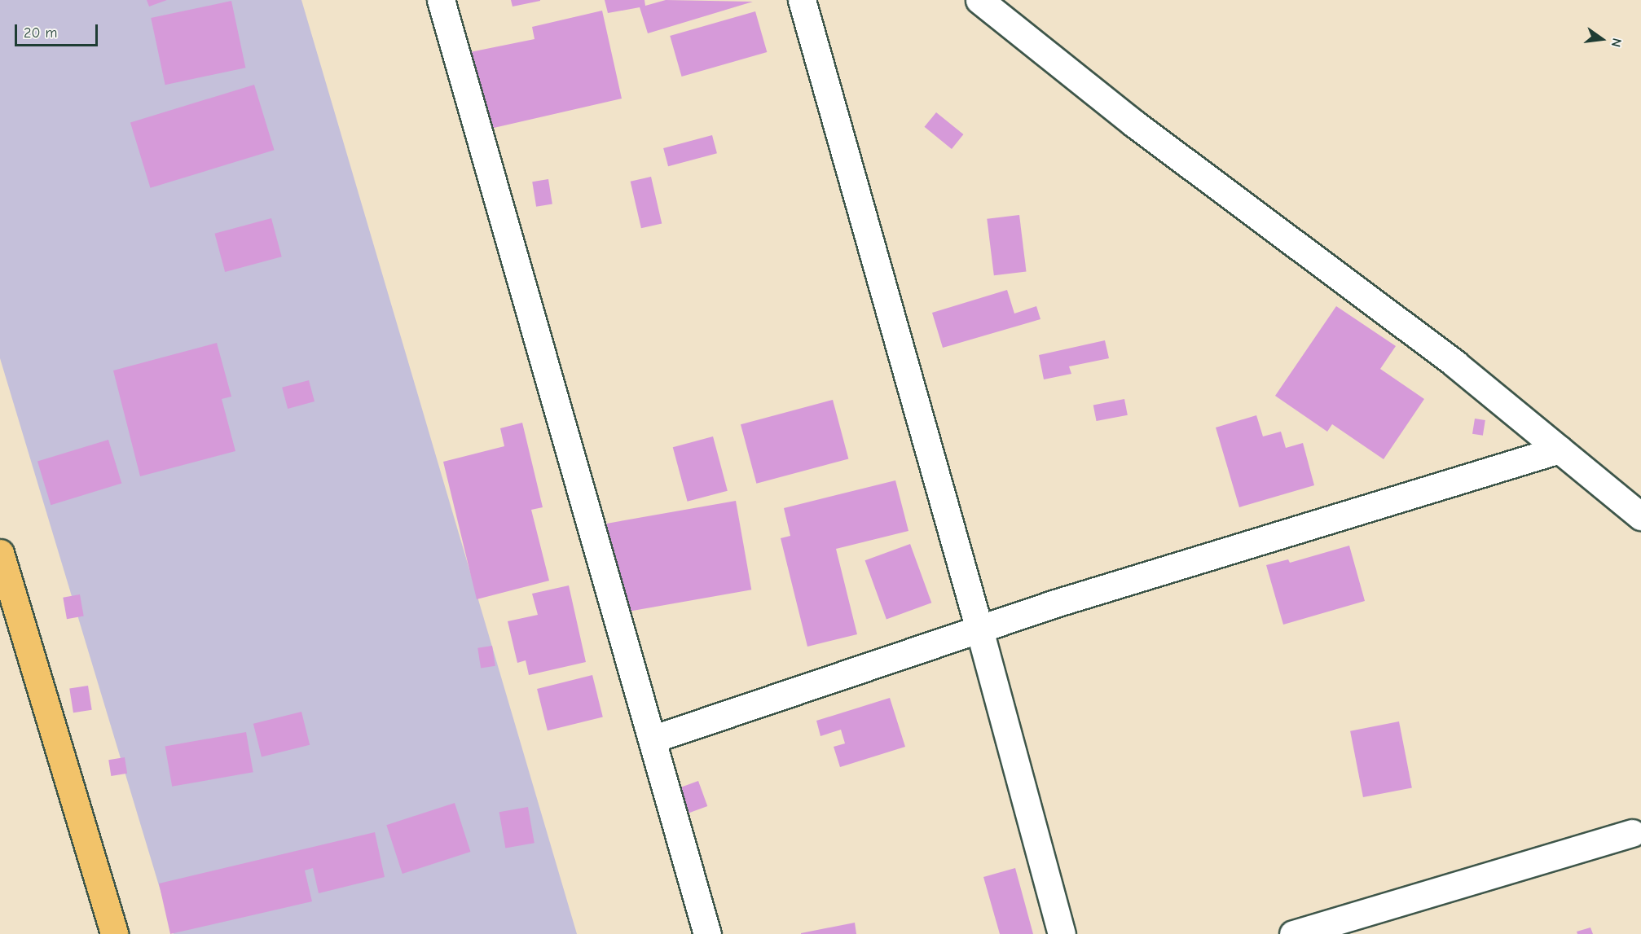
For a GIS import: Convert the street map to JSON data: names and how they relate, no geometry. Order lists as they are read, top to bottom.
{
  "scale_bar": "20 m",
  "north": "right"
}
